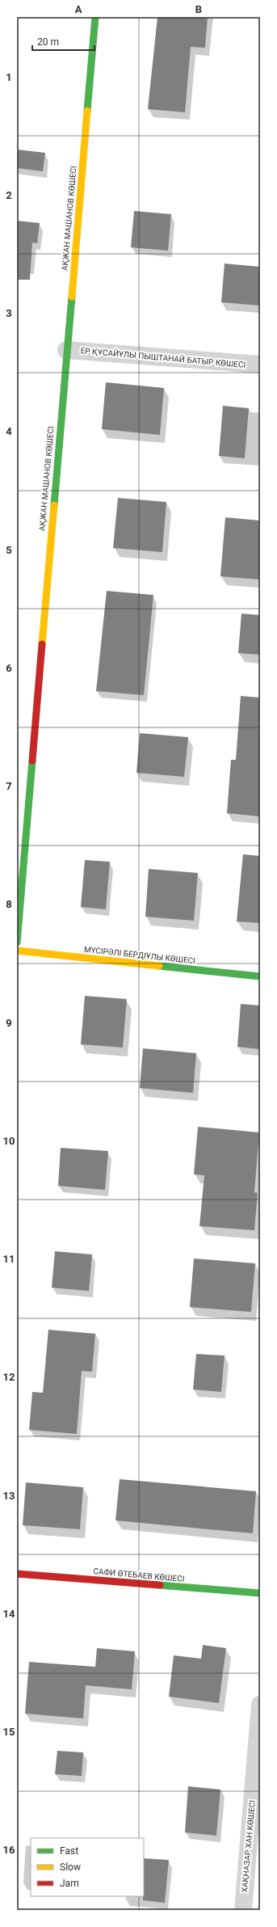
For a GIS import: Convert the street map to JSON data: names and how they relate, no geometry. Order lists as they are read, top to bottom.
{
  "streets": {
    "street": [
      "АҚЖАН МАШАНОВ КӨШЕСІ",
      "ЕР ҚҰСАЙҰЛЫ ПЫШТАНАЙ БАТЫР КӨШЕСІ",
      "МҮСІРӘЛІ БЕРДІҰЛЫ КӨШЕСІ",
      "САФИ ӨТЕБАЕВ КӨШЕСІ",
      "ХАҚНАЗАР ХАН КӨШЕСІ"
    ]
  },
  "crossings": [
    ["АҚЖАН МАШАНОВ КӨШЕСІ", "ЕР ҚҰСАЙҰЛЫ ПЫШТАНАЙ БАТЫР КӨШЕСІ"]
  ],
  "legend": ["Fast", "Slow", "Jam"],
  "scale_bar": "20 m",
  "grid": {
    "columns": ["A", "B"],
    "rows": [
      "1",
      "2",
      "3",
      "4",
      "5",
      "6",
      "7",
      "8",
      "9",
      "10",
      "11",
      "12",
      "13",
      "14",
      "15",
      "16"
    ]
  }
}
